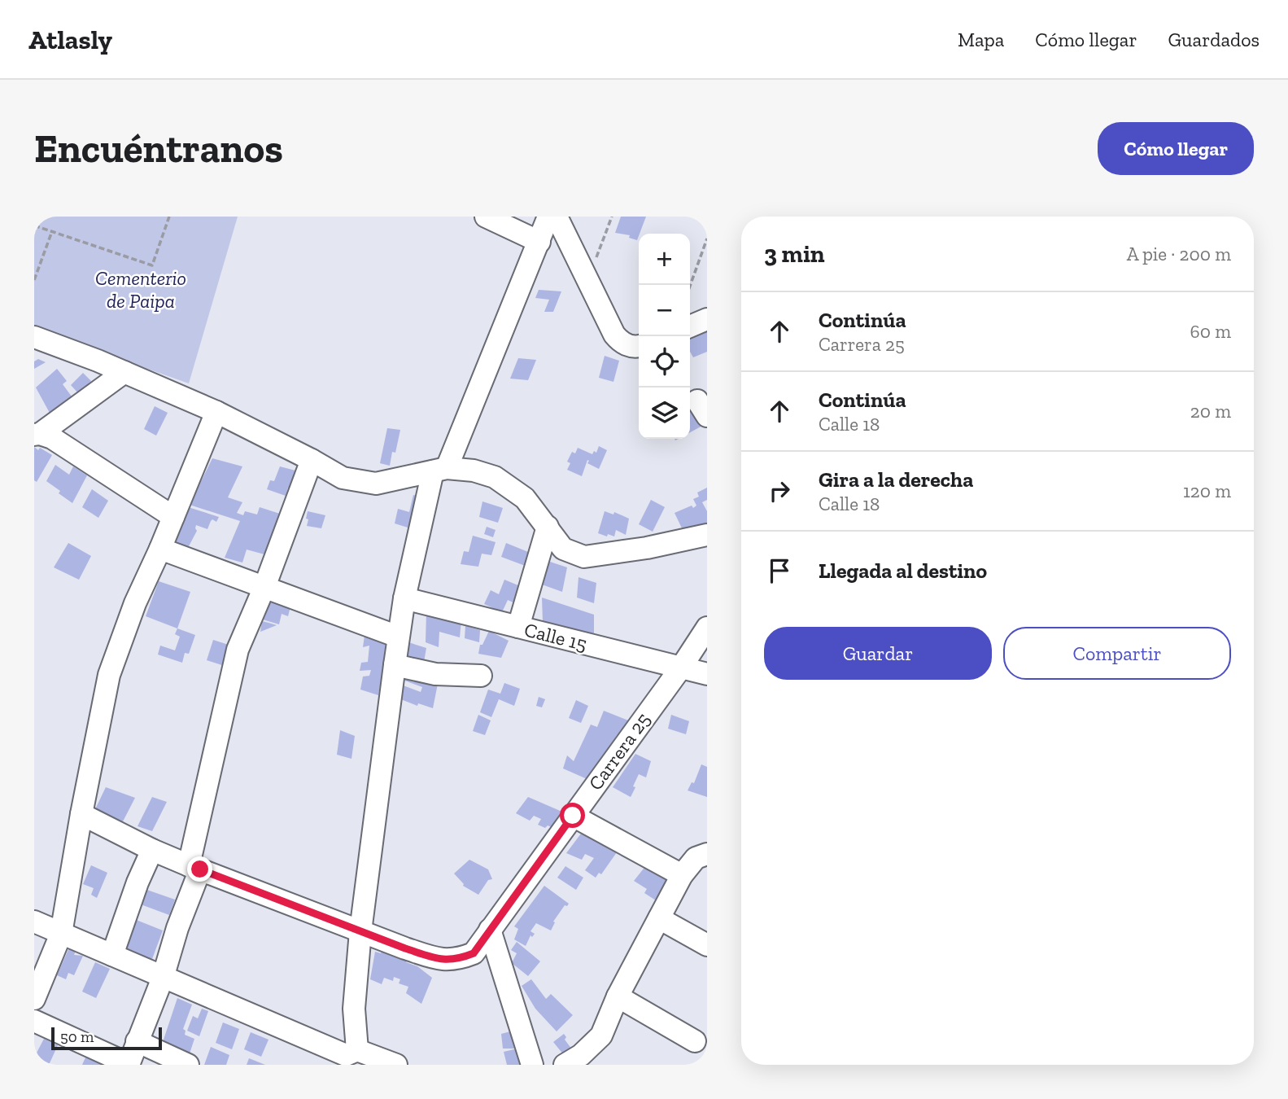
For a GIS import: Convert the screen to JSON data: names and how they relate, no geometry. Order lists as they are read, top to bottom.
{
  "streets": {
    "street": ["Calle 15", "Carrera 25"]
  },
  "crossings": [
    ["Calle 15", "Carrera 25"]
  ],
  "parks": ["Cementerio de Paipa"],
  "scale_bar": "50 m",
  "page": {
    "header": "Atlasly",
    "nav": ["Mapa", "Cómo llegar", "Guardados"],
    "buttons": [
      "Cómo llegar",
      ["Guardar", "Compartir"]
    ],
    "title": "Encuéntranos",
    "heading": ["3 min", "A pie · 200 m"],
    "map_buttons": ["+", "−"],
    "list": [
      ["Continúa", "Carrera 25", "60 m"],
      ["Continúa", "Calle 18", "20 m"],
      ["Gira a la derecha", "Calle 18", "120 m"],
      "Llegada al destino"
    ],
    "scale": "50 m"
  }
}
